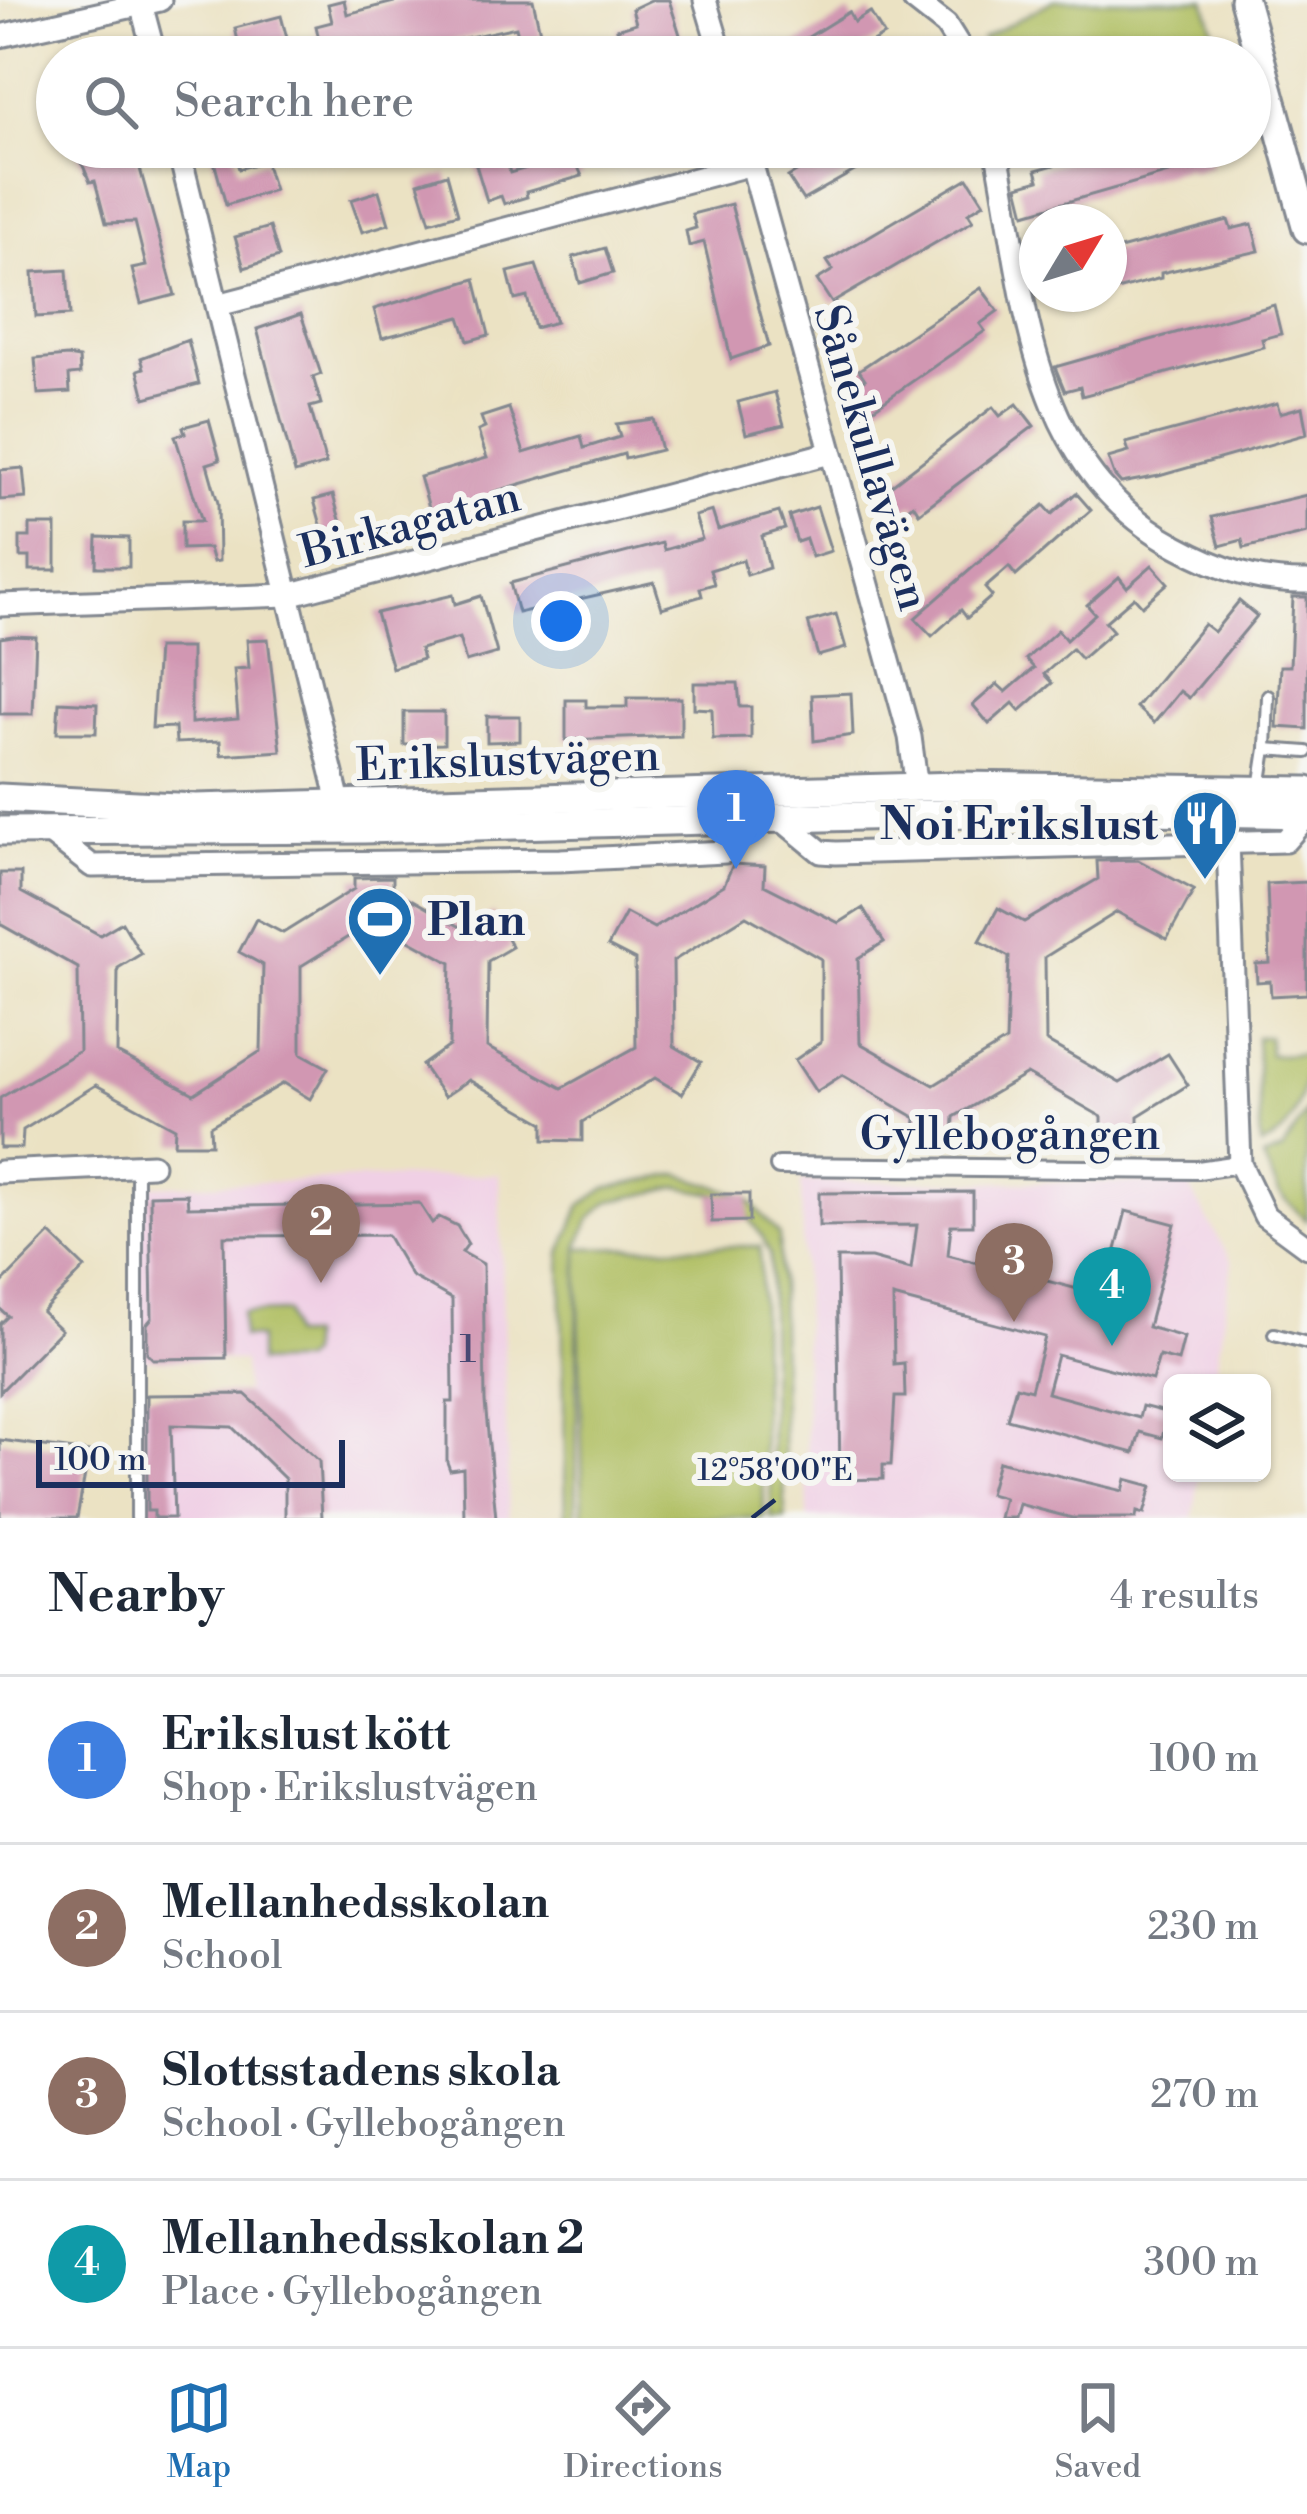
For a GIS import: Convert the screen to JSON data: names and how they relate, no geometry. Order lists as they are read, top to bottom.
{
  "streets": {
    "street": [
      "Sånekullavägen",
      "Birkagatan",
      "Erikslustvägen",
      "Gyllebogången"
    ]
  },
  "crossings": [
    ["Sånekullavägen", "Birkagatan"],
    ["Sånekullavägen", "Erikslustvägen"]
  ],
  "places": {
    "restaurant": ["Noi Erikslust"],
    "sports": ["Plan"]
  },
  "house_numbers": ["1"],
  "scale_bar": "100 m",
  "north": "top right",
  "page": {
    "search": "Search here",
    "pins": [
      "1",
      "2",
      "3",
      "4"
    ],
    "scale": "100 m",
    "heading": ["Nearby", "4 results"],
    "list": [
      {
        "mark": "1",
        "name": "Erikslust kött",
        "note": "Shop · Erikslustvägen",
        "value": "100 m"
      },
      {
        "mark": "2",
        "name": "Mellanhedsskolan",
        "note": "School",
        "value": "230 m"
      },
      {
        "mark": "3",
        "name": "Slottsstadens skola",
        "note": "School · Gyllebogången",
        "value": "270 m"
      },
      {
        "mark": "4",
        "name": "Mellanhedsskolan 2",
        "note": "Place · Gyllebogången",
        "value": "300 m"
      }
    ],
    "nav": ["Map", "Directions", "Saved"]
  },
  "coordinates": ["12°58'00\"E"]
}
